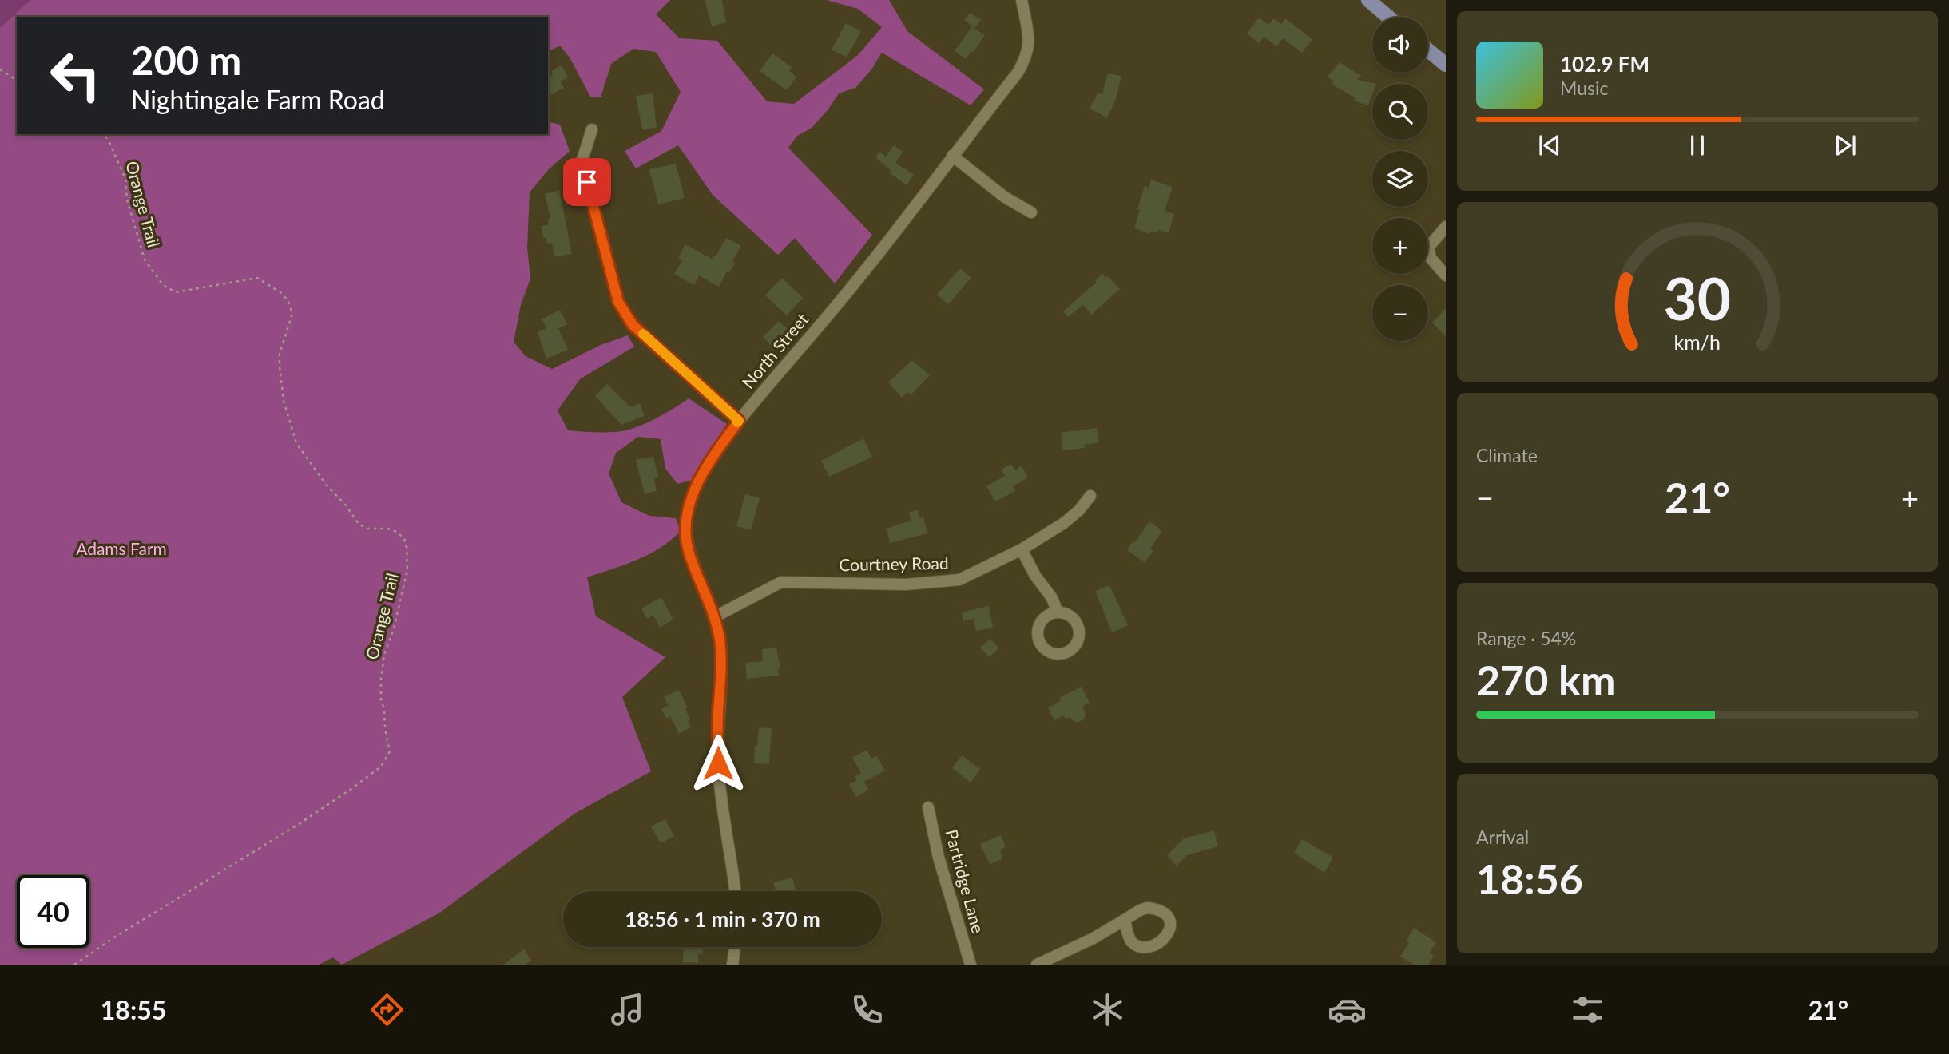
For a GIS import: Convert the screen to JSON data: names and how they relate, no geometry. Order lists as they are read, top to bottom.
{
  "streets": {
    "street": ["North Street", "Courtney Road", "Partridge Lane"],
    "path": ["Orange Trail"]
  },
  "crossings": [
    ["North Street", "Courtney Road"]
  ],
  "parks": ["Adams Farm"],
  "page": {
    "map_buttons": ["+", "−"],
    "turn": ["200 m", "Nightingale Farm Road"],
    "song": ["102.9 FM", "Music"],
    "tile": [
      "Climate",
      ["Range · 54%", "270 km"],
      ["Arrival", "18:56"]
    ],
    "heat": ["−", "21°", "+"],
    "limit": "40",
    "trip": "18:56 · 1 min · 370 m",
    "tabs": ["18:55", "21°"],
    "gauge": ["30", "km/h"]
  }
}
